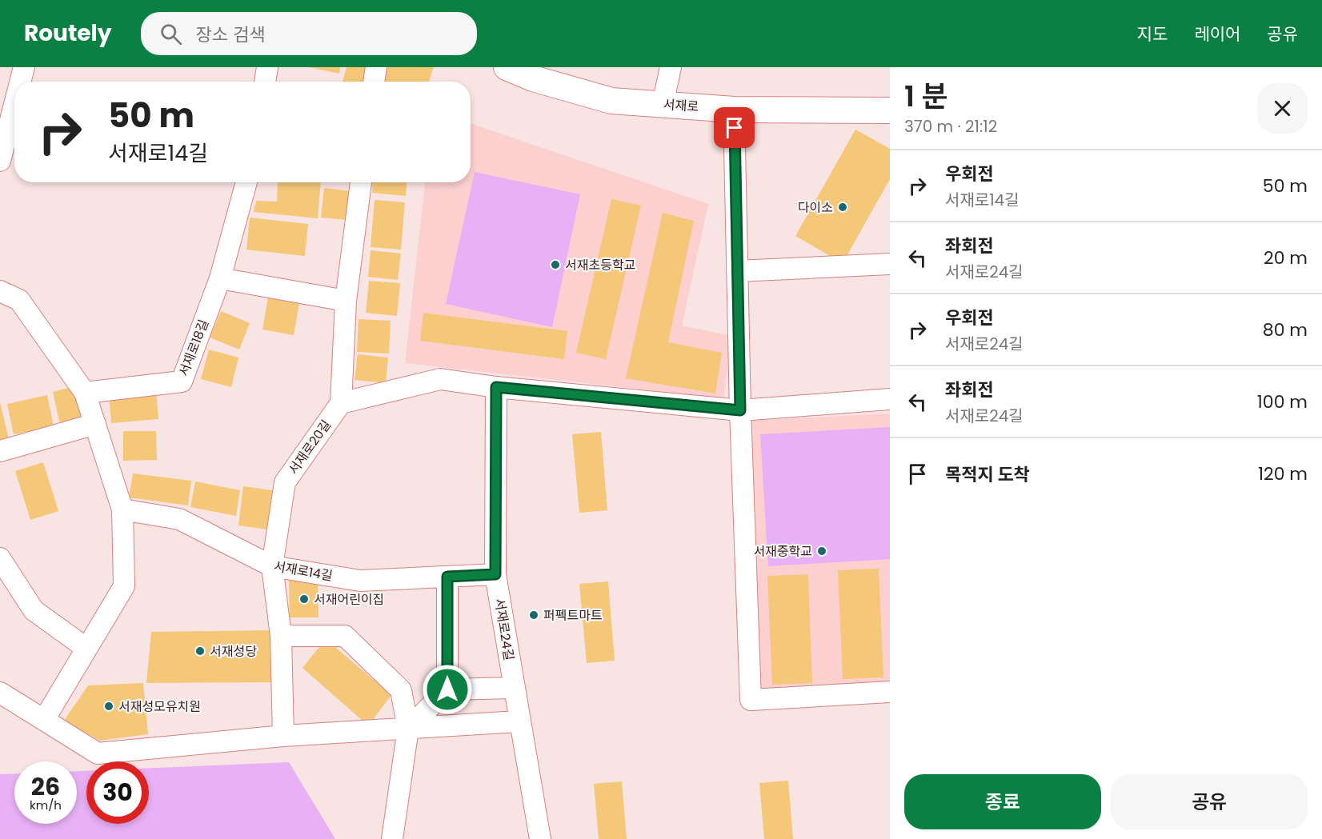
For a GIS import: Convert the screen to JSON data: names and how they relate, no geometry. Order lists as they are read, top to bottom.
{
  "streets": {
    "main road": ["서재로"],
    "street": [
      "서재로18길",
      "서재로20길",
      "서재로14길",
      "서재로24길"
    ]
  },
  "crossings": [
    ["서재로20길", "서재로14길"],
    ["서재로14길", "서재로24길"]
  ],
  "places": [
    "다이소",
    "서재초등학교",
    "서재중학교",
    "서재어린이집",
    "퍼펙트마트",
    "서재성당",
    "서재성모유치원"
  ],
  "page": {
    "header": "Routely",
    "search": "장소 검색",
    "nav": ["지도", "레이어", "공유"],
    "heading": ["1 분", "370 m · 21:12"],
    "turn": ["50 m", "서재로14길"],
    "list": [
      {
        "name": "우회전",
        "note": "서재로14길",
        "value": "50 m"
      },
      {
        "name": "좌회전",
        "note": "서재로24길",
        "value": "20 m"
      },
      {
        "name": "우회전",
        "note": "서재로24길",
        "value": "80 m"
      },
      {
        "name": "좌회전",
        "note": "서재로24길",
        "value": "100 m"
      },
      {
        "name": "목적지 도착",
        "value": "120 m"
      }
    ],
    "speed": "26 km/h",
    "limit": "30",
    "buttons": ["종료", "공유"]
  }
}
